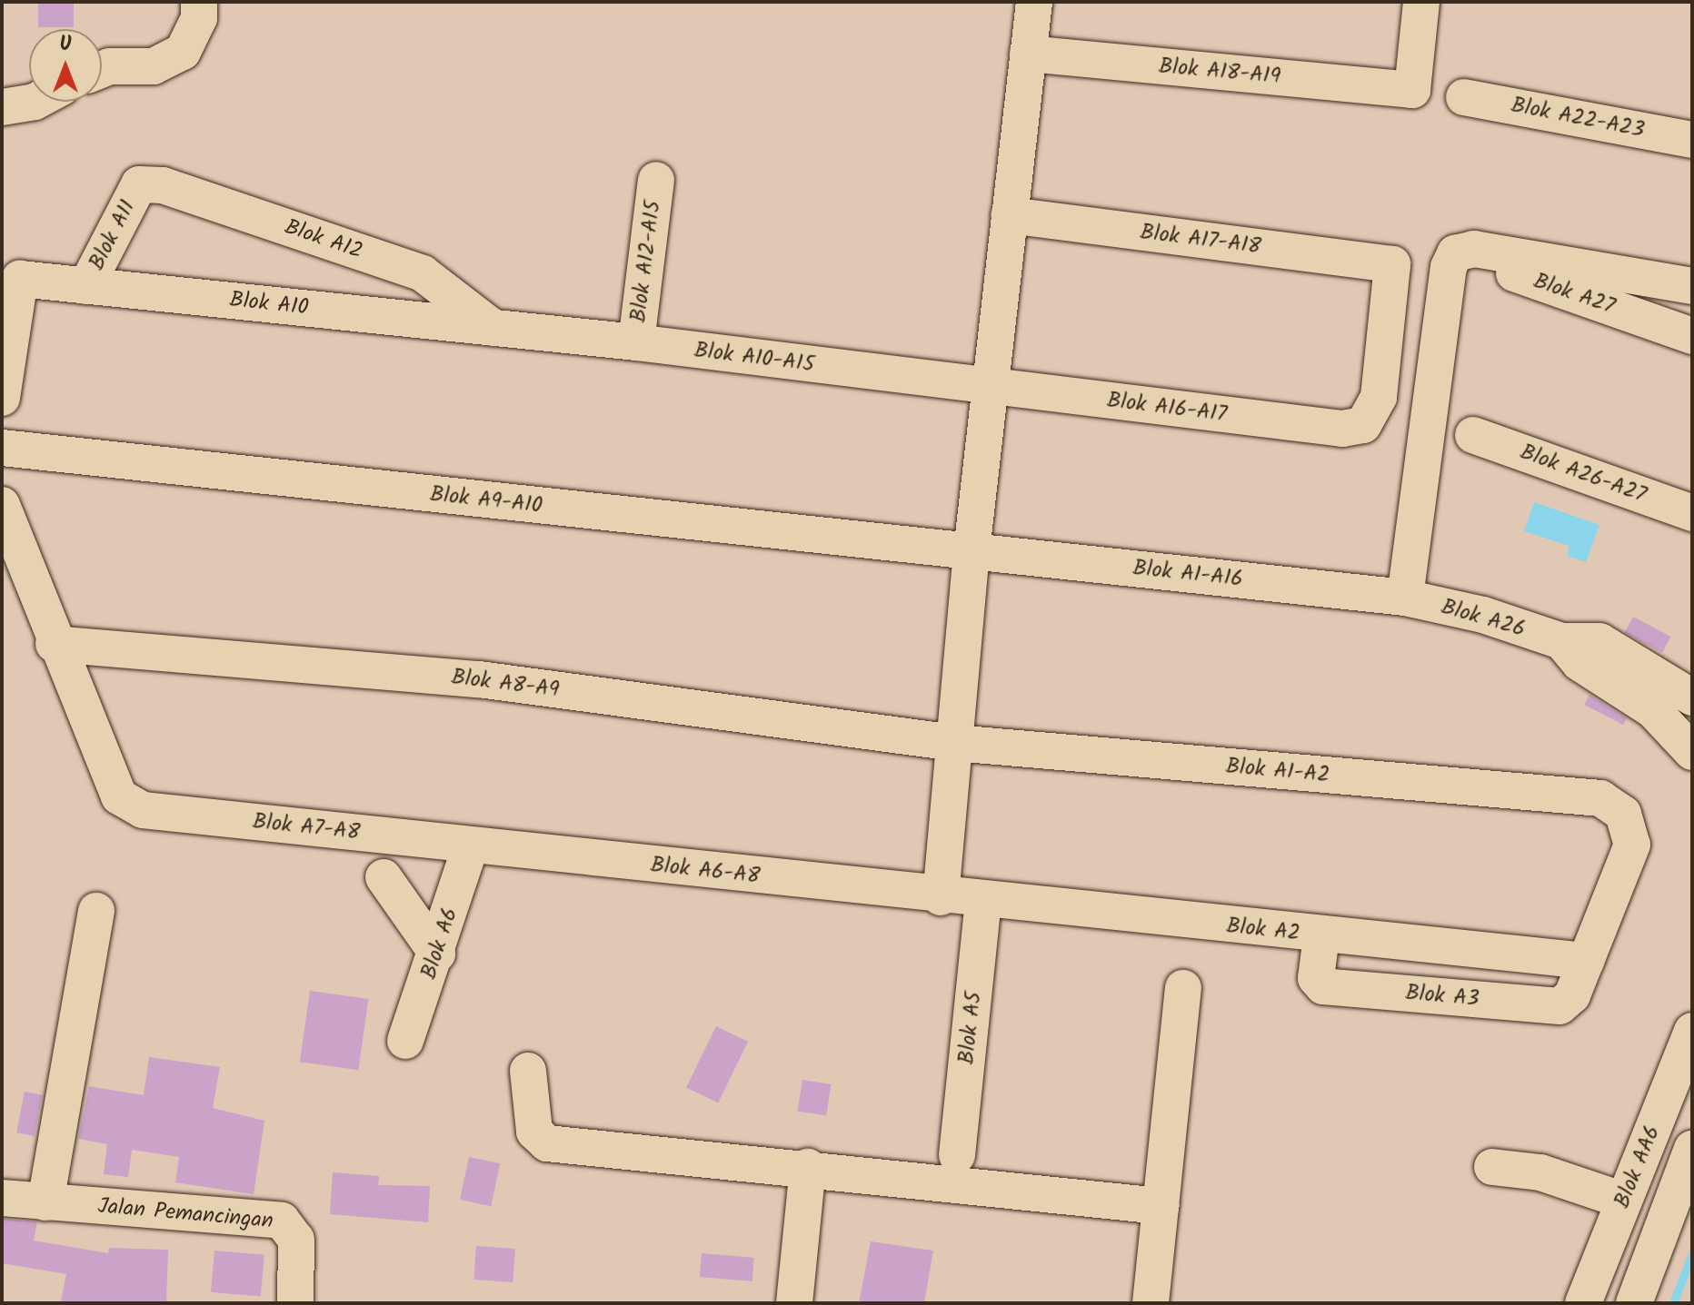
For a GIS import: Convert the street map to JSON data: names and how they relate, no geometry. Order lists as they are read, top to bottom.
{
  "streets": {
    "street": [
      "Blok A18-A19",
      "Blok A22-A23",
      "Blok A11",
      "Blok A12",
      "Blok A17-A18",
      "Blok A12-A15",
      "Blok A27",
      "Blok A10",
      "Blok A10-A15",
      "Blok A16-A17",
      "Blok A26-A27",
      "Blok A9-A10",
      "Blok A1-A16",
      "Blok A26",
      "Blok A8-A9",
      "Blok A1-A2",
      "Blok A7-A8",
      "Blok A6-A8",
      "Blok A2",
      "Blok A6",
      "Blok A3",
      "Blok A5",
      "Blok AA6",
      "Jalan Pemancingan"
    ]
  },
  "crossings": [
    ["Blok A11", "Blok A12"],
    ["Blok A11", "Blok A10"],
    ["Blok A12", "Blok A10"],
    ["Blok A12", "Blok A10-A15"],
    ["Blok A17-A18", "Blok A16-A17"],
    ["Blok A12-A15", "Blok A10-A15"],
    ["Blok A10", "Blok A10-A15"],
    ["Blok A10-A15", "Blok A16-A17"],
    ["Blok A9-A10", "Blok A1-A16"],
    ["Blok A1-A16", "Blok A26"],
    ["Blok A8-A9", "Blok A1-A2"],
    ["Blok A8-A9", "Blok A7-A8"],
    ["Blok A1-A2", "Blok A3"],
    ["Blok A7-A8", "Blok A6-A8"],
    ["Blok A7-A8", "Blok A6"],
    ["Blok A6-A8", "Blok A2"],
    ["Blok A6-A8", "Blok A6"],
    ["Blok A2", "Blok A3"],
    ["Blok A2", "Blok A5"]
  ],
  "north": "top"
}
